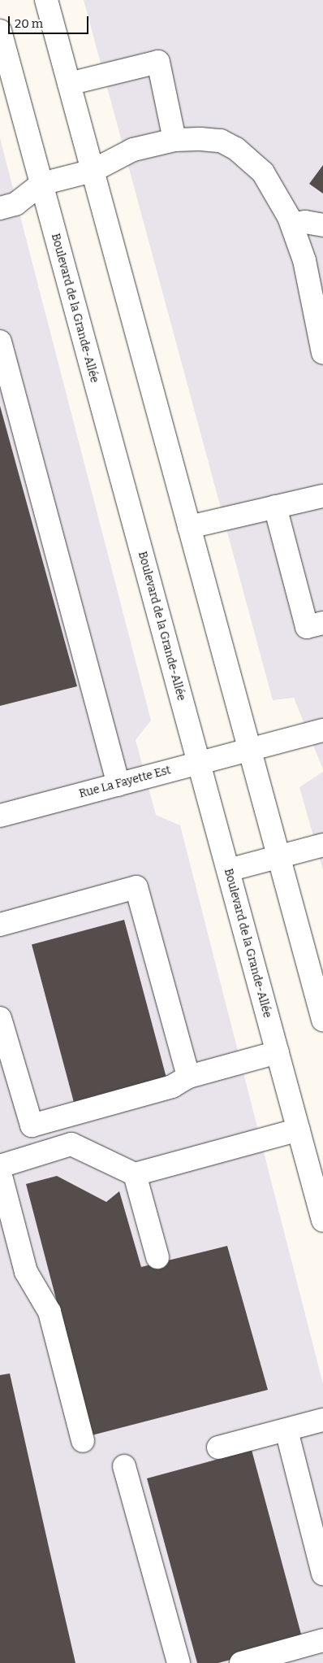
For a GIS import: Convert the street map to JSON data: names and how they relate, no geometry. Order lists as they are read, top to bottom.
{
  "streets": {
    "street": ["Boulevard de la Grande-Allée", "Rue La Fayette Est"]
  },
  "crossings": [
    ["Boulevard de la Grande-Allée", "Rue La Fayette Est"]
  ],
  "scale_bar": "20 m"
}
